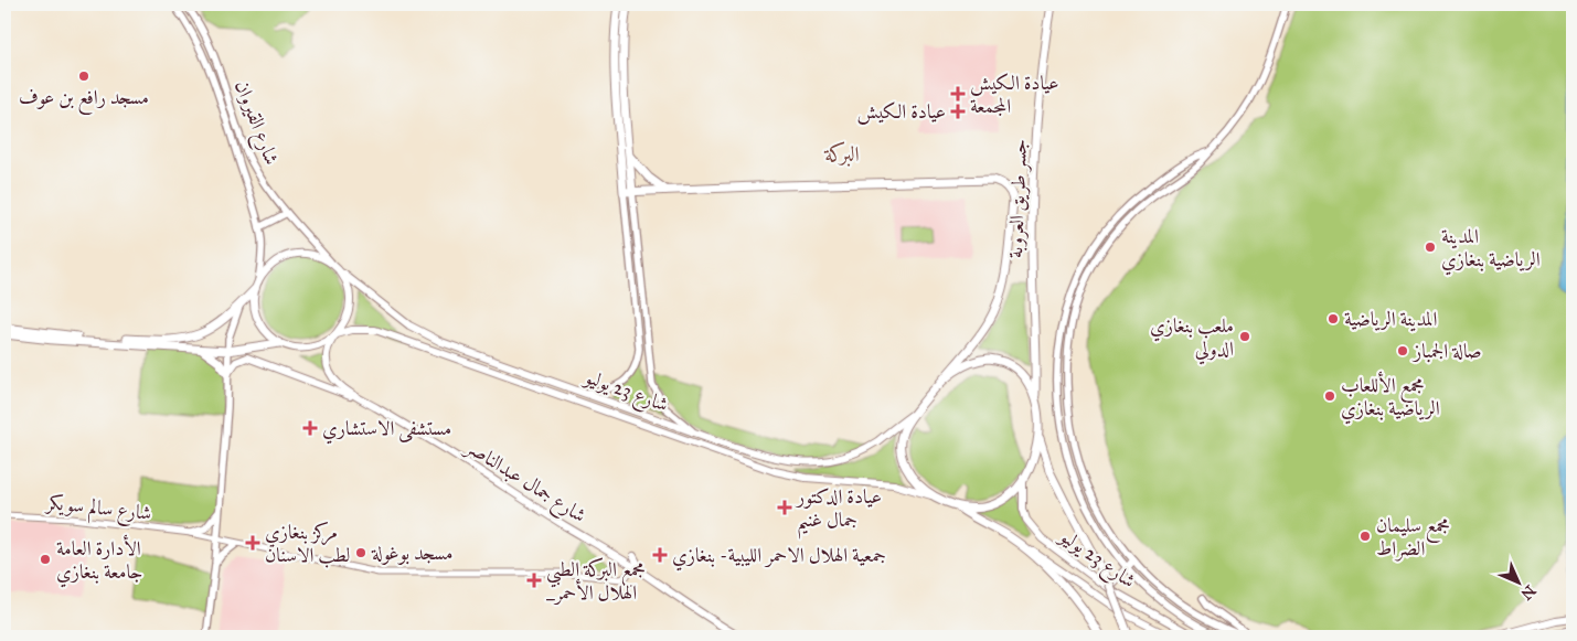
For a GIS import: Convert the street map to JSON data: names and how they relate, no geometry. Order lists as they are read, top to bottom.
{
  "streets": {
    "highway": ["جسر طريق العروبة"],
    "main road": ["شارع القيروان", "شارع 23 يوليو", "شارع جمال عبدالناصر"],
    "street": ["شارع سالم سويكر"]
  },
  "crossings": [
    ["شارع القيروان", "شارع 23 يوليو"],
    ["شارع القيروان", "شارع جمال عبدالناصر"],
    ["جسر طريق العروبة", "شارع 23 يوليو"],
    ["شارع 23 يوليو", "شارع جمال عبدالناصر"],
    ["شارع جمال عبدالناصر", "شارع سالم سويكر"]
  ],
  "districts": ["البركة"],
  "places": {
    "other": [
      "مسجد رافع بن عوف",
      "المدينة الرياضية بنغازي",
      "المدينة الرياضية",
      "ملعب بنغازي الدولي",
      "صالة الجمباز",
      "مجمع الأللعاب الرياضية بنغازي",
      "مجمع سليمان الضراط",
      "مسجد بوغولة",
      "الأدارة العامة جامعة بنغازي"
    ],
    "health": [
      "عيادة الكيش المجمعة",
      "عيادة الكيش",
      "مستشفى الاستشاري",
      "عيادة الدكتور جمال غنيم",
      "مركز بنغازي لطب الاسنان",
      "جمعية الهلال الاحمر الليبية- بنغازي",
      "مجمع البركة الطبي _الهلال الأحمر"
    ]
  },
  "north": "bottom right"
}
